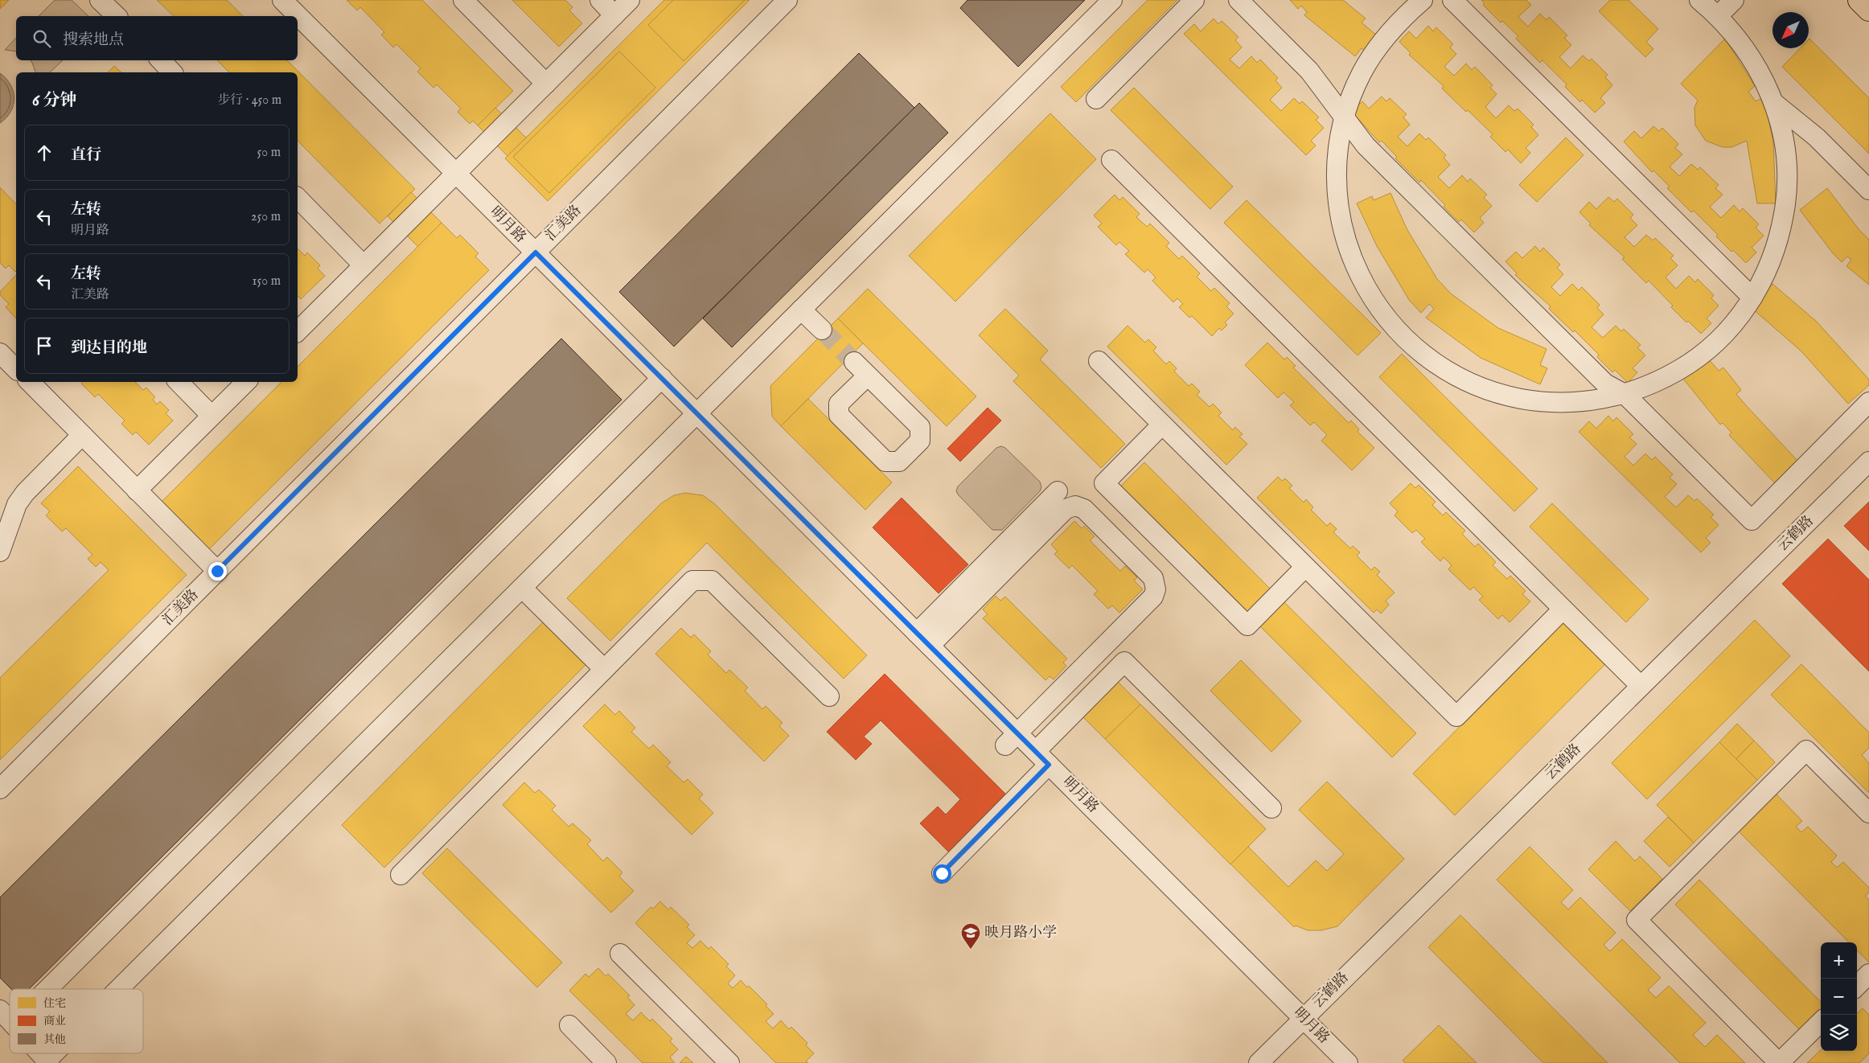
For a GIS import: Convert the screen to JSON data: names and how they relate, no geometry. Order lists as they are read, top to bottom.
{
  "streets": {
    "street": ["汇美路", "明月路", "云鹤路"]
  },
  "crossings": [
    ["汇美路", "明月路"],
    ["明月路", "云鹤路"]
  ],
  "places": {
    "school or university": ["映月路小学"]
  },
  "legend": ["住宅", "商业", "其他"],
  "north": "bottom left",
  "page": {
    "search": "搜索地点",
    "heading": ["6 分钟", "步行 · 450 m"],
    "list": [
      ["直行", "50 m"],
      ["左转", "明月路", "250 m"],
      ["左转", "汇美路", "150 m"],
      "到达目的地"
    ],
    "map_buttons": ["+", "−"]
  }
}
